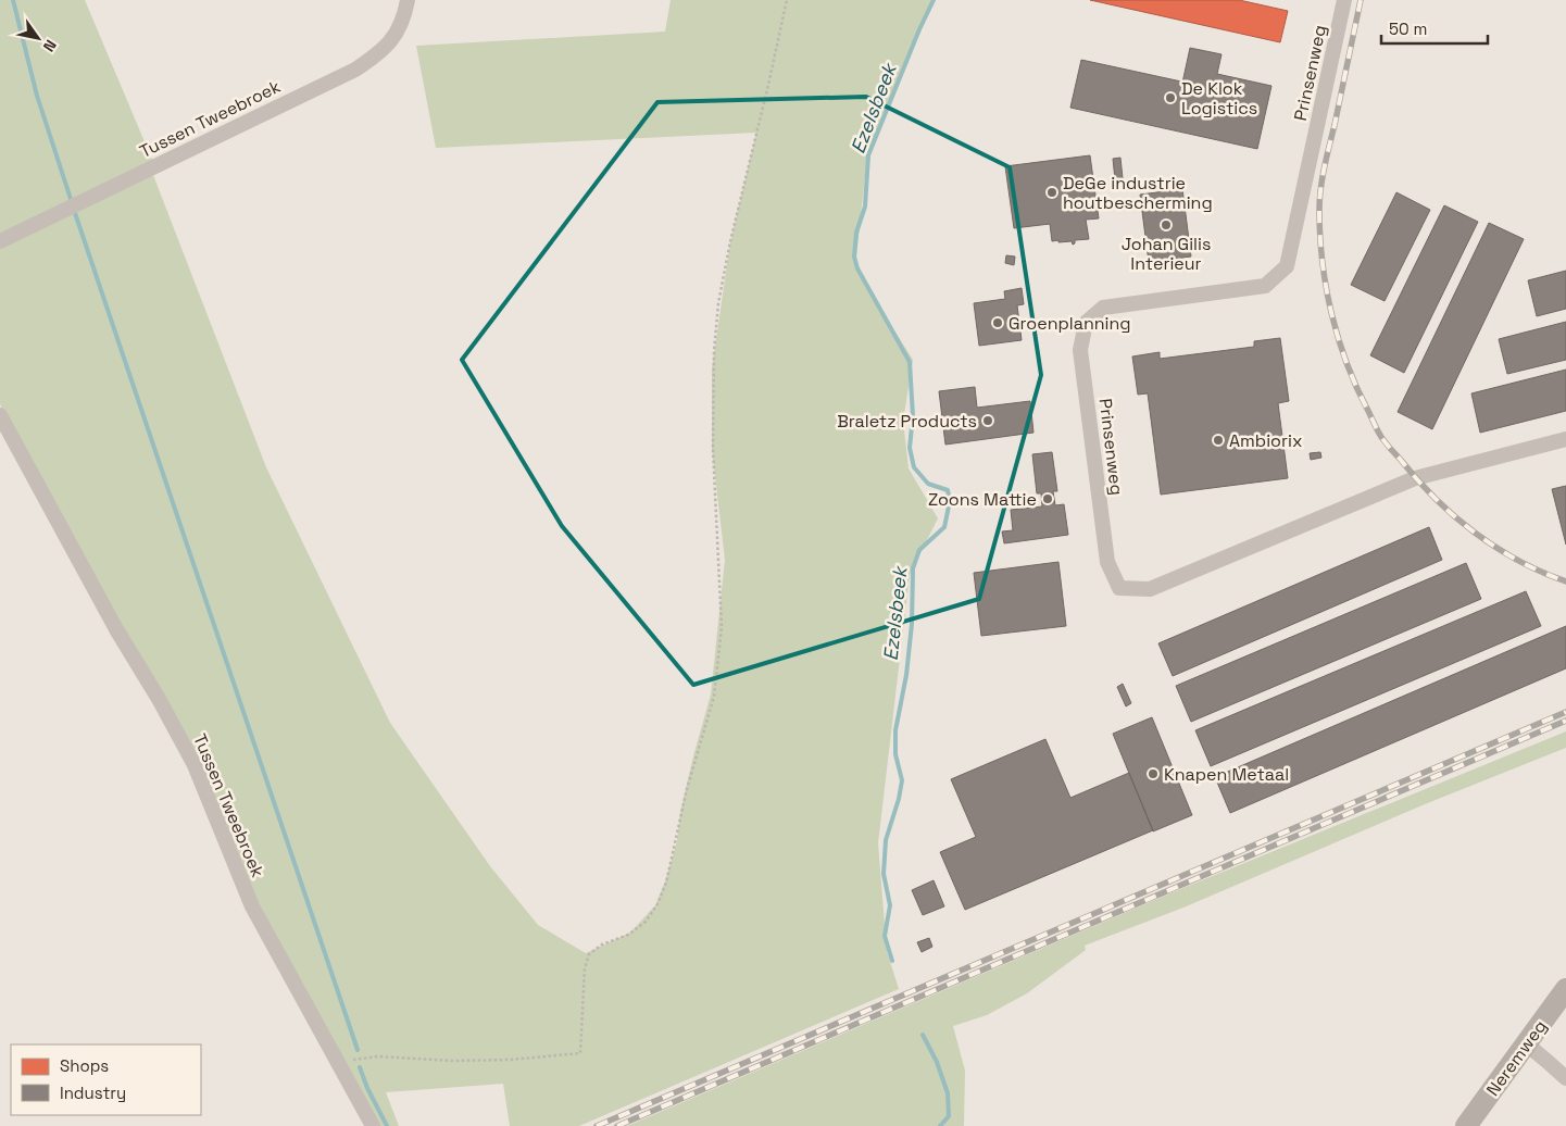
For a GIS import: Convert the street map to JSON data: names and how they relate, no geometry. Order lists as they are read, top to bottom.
{
  "streets": {
    "street": ["Prinsenweg", "Tussen Tweebroek", "Neremweg"]
  },
  "water": ["Ezelsbeek"],
  "places": [
    "De Klok Logistics",
    "DeGe industrie houtbescherming",
    "Johan Gilis Interieur",
    "Groenplanning",
    "Braletz Products",
    "Ambiorix",
    "Zoons Mattie",
    "Knapen Metaal"
  ],
  "legend": ["Shops", "Industry"],
  "scale_bar": "50 m",
  "north": "bottom right"
}
